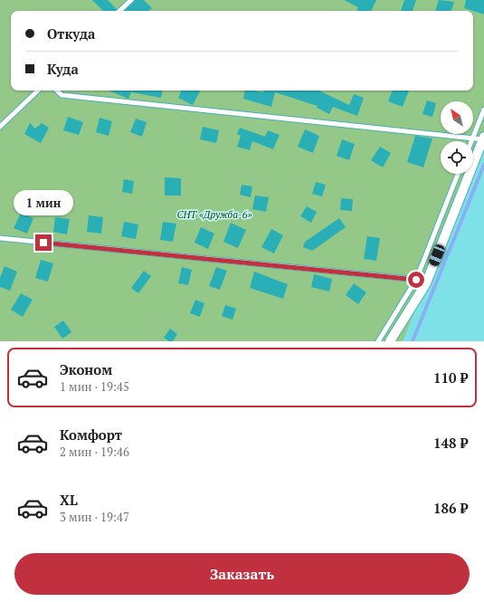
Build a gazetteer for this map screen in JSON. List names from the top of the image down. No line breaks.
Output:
{"parks":["СНТ «Дружба-6»"],"north":"top left","page":{"banner":["Откуда","Куда"],"bubble":"1 мин","list":[{"name":"Эконом","note":"1 мин · 19:45","value":"110 ₽"},{"name":"Комфорт","note":"2 мин · 19:46","value":"148 ₽"},{"name":"XL","note":"3 мин · 19:47","value":"186 ₽"}],"buttons":"Заказать"}}
